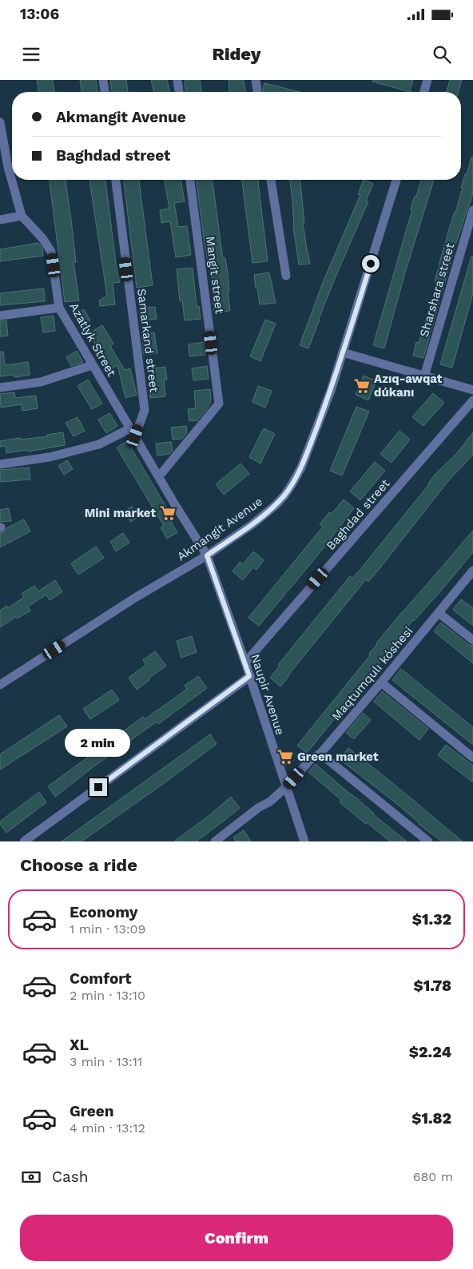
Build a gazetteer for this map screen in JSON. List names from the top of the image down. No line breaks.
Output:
{"streets":{"street":["Mangit street","Sharshara street","Azatlyk Street","Samarkand street","Baghdad street","Akmangit Avenue","Maqtumqulı kóshesi","Naupir Avenue"]},"crossings":[["Mangit street","Azatlyk Street"],["Azatlyk Street","Samarkand street"],["Azatlyk Street","Akmangit Avenue"],["Azatlyk Street","Naupir Avenue"],["Baghdad street","Naupir Avenue"],["Akmangit Avenue","Naupir Avenue"],["Maqtumqulı kóshesi","Naupir Avenue"]],"places":{"supermarket":["Azıq-awqat dúkanı","Mini market","Green market"]},"page":{"status":"13:06","header":"Ridey","banner":["Akmangit Avenue","Baghdad street"],"bubble":"2 min","heading":"Choose a ride","list":[{"name":"Economy","note":"1 min · 13:09","value":"$1.32"},{"name":"Comfort","note":"2 min · 13:10","value":"$1.78"},{"name":"XL","note":"3 min · 13:11","value":"$2.24"},{"name":"Green","note":"4 min · 13:12","value":"$1.82"}],"pay":["Cash","680 m"],"buttons":"Confirm"}}
